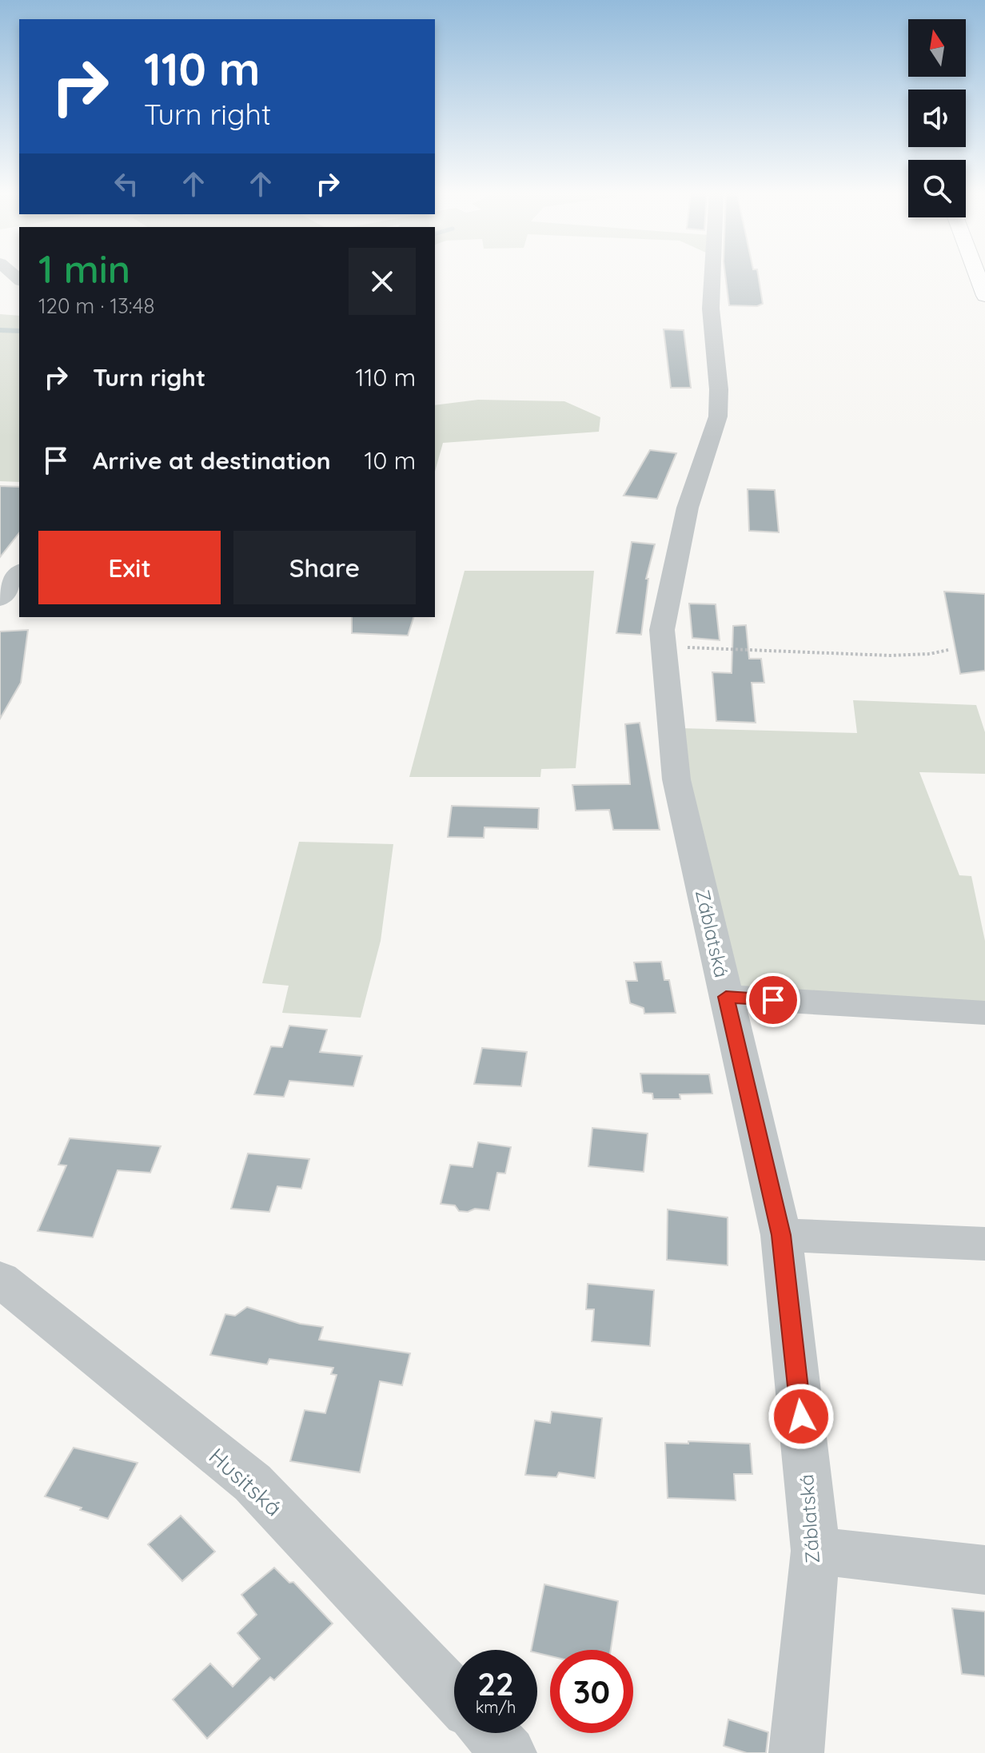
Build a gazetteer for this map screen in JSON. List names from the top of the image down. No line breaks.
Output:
{"streets":{"street":["Záblatská","Husitská"]},"north":"top","page":{"turn":["110 m","Turn right"],"heading":["1 min","120 m · 13:48"],"list":[{"name":"Turn right","value":"110 m"},{"name":"Arrive at destination","value":"10 m"}],"buttons":["Exit","Share"],"speed":"22 km/h","limit":"30"}}
